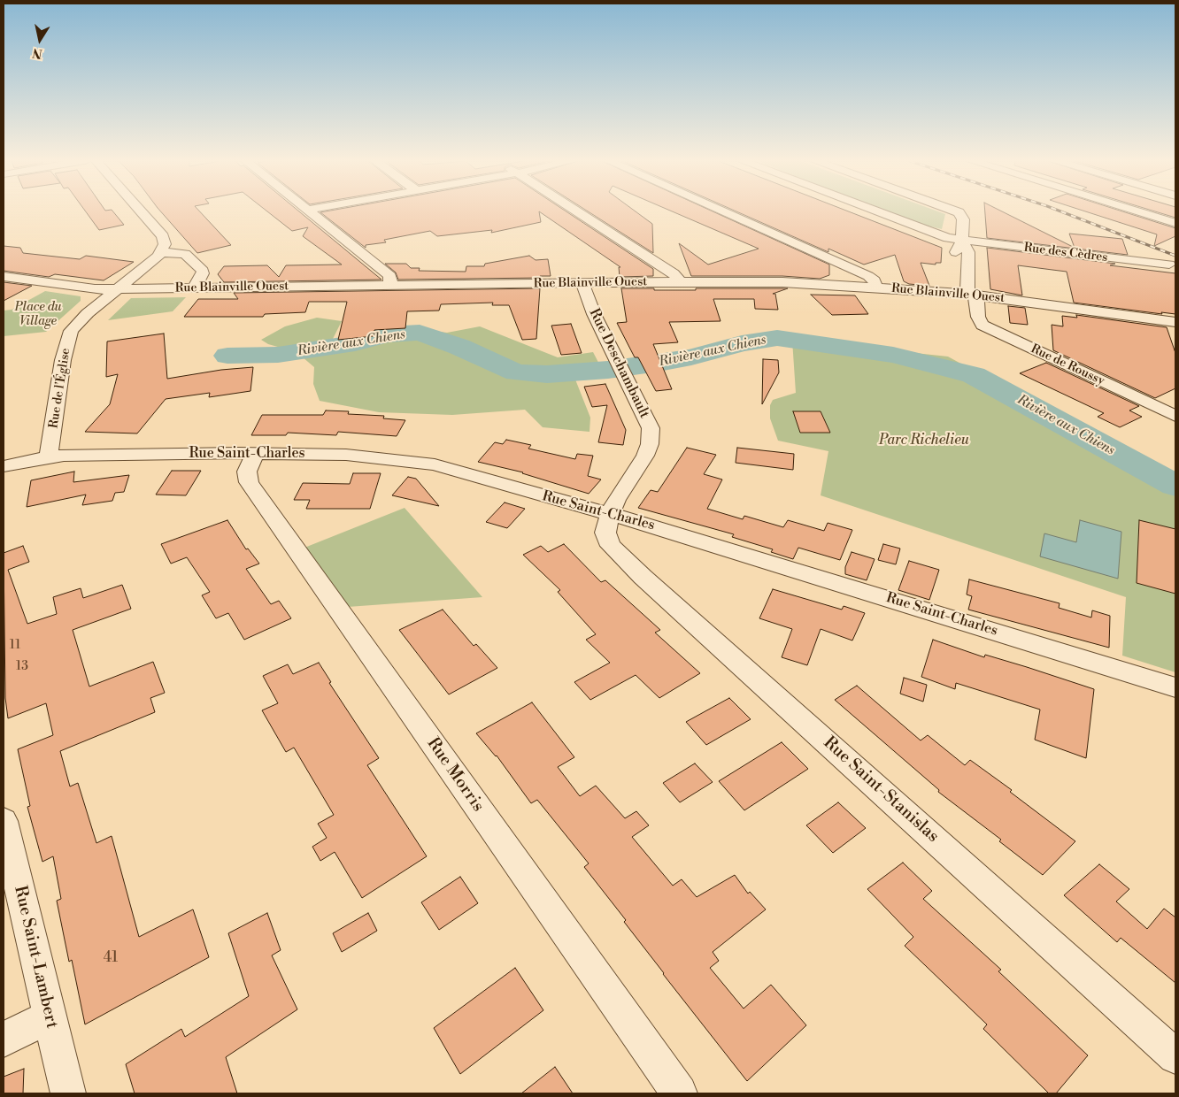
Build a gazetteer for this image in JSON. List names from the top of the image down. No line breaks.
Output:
{"streets":{"street":["Rue des Cèdres","Rue Blainville Ouest","Rue Deschambault","Rue de Roussy","Rue de l'Église","Rue Saint-Charles","Rue Morris","Rue Saint-Stanislas","Rue Saint-Lambert"]},"crossings":[["Rue des Cèdres","Rue de Roussy"],["Rue Blainville Ouest","Rue Deschambault"],["Rue Blainville Ouest","Rue de Roussy"],["Rue Blainville Ouest","Rue de l'Église"],["Rue Deschambault","Rue Saint-Charles"],["Rue Deschambault","Rue Saint-Stanislas"],["Rue de l'Église","Rue Saint-Charles"],["Rue Saint-Charles","Rue Morris"],["Rue Saint-Charles","Rue Saint-Stanislas"]],"water":["Rivière aux Chiens"],"parks":["Place du Village","Parc Richelieu"],"house_numbers":["11","13","41"],"north":"bottom"}
